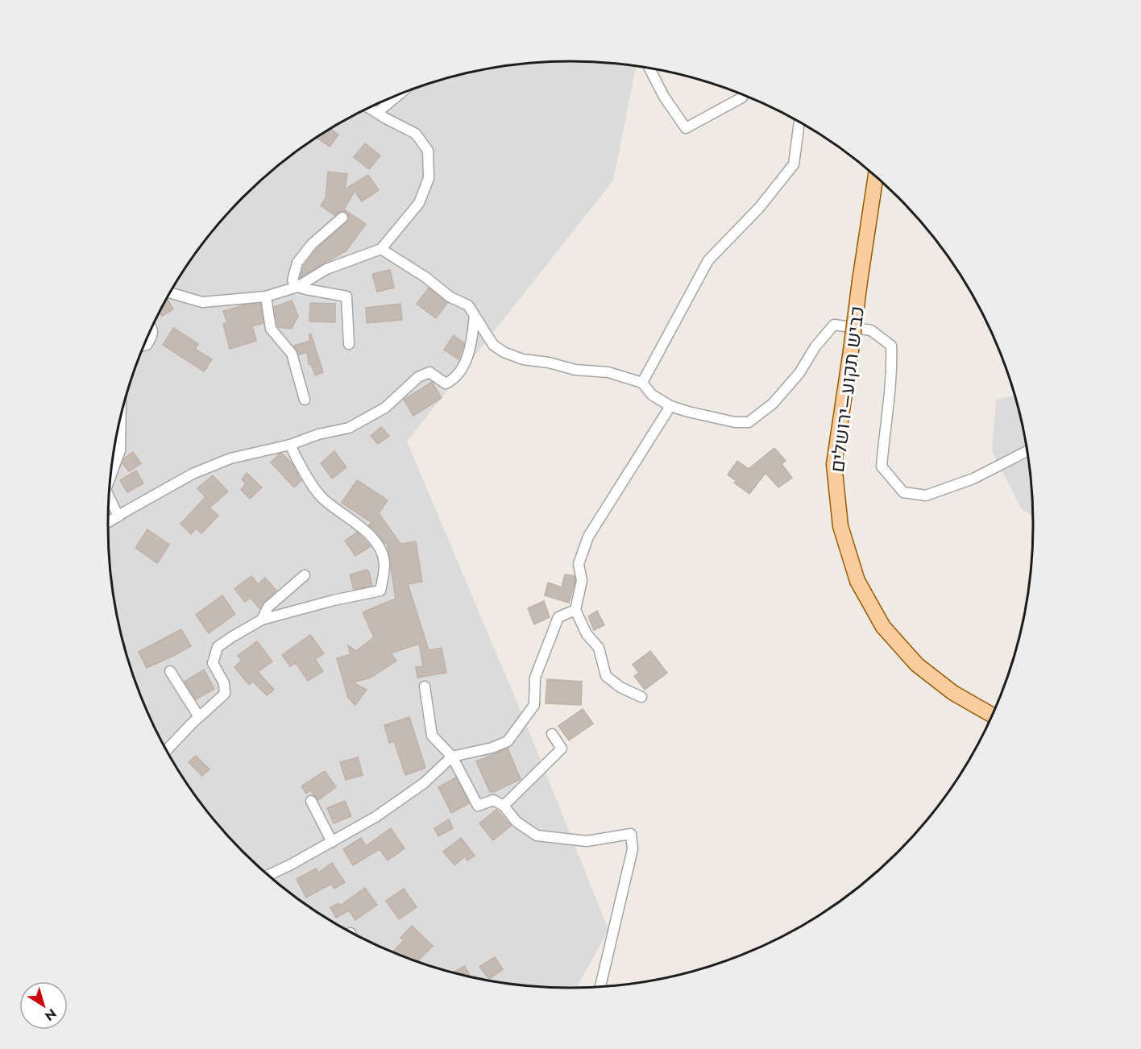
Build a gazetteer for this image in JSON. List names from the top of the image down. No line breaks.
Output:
{"streets":{"main road":["כביש תקוע–ירושלים"]},"north":"bottom right"}
